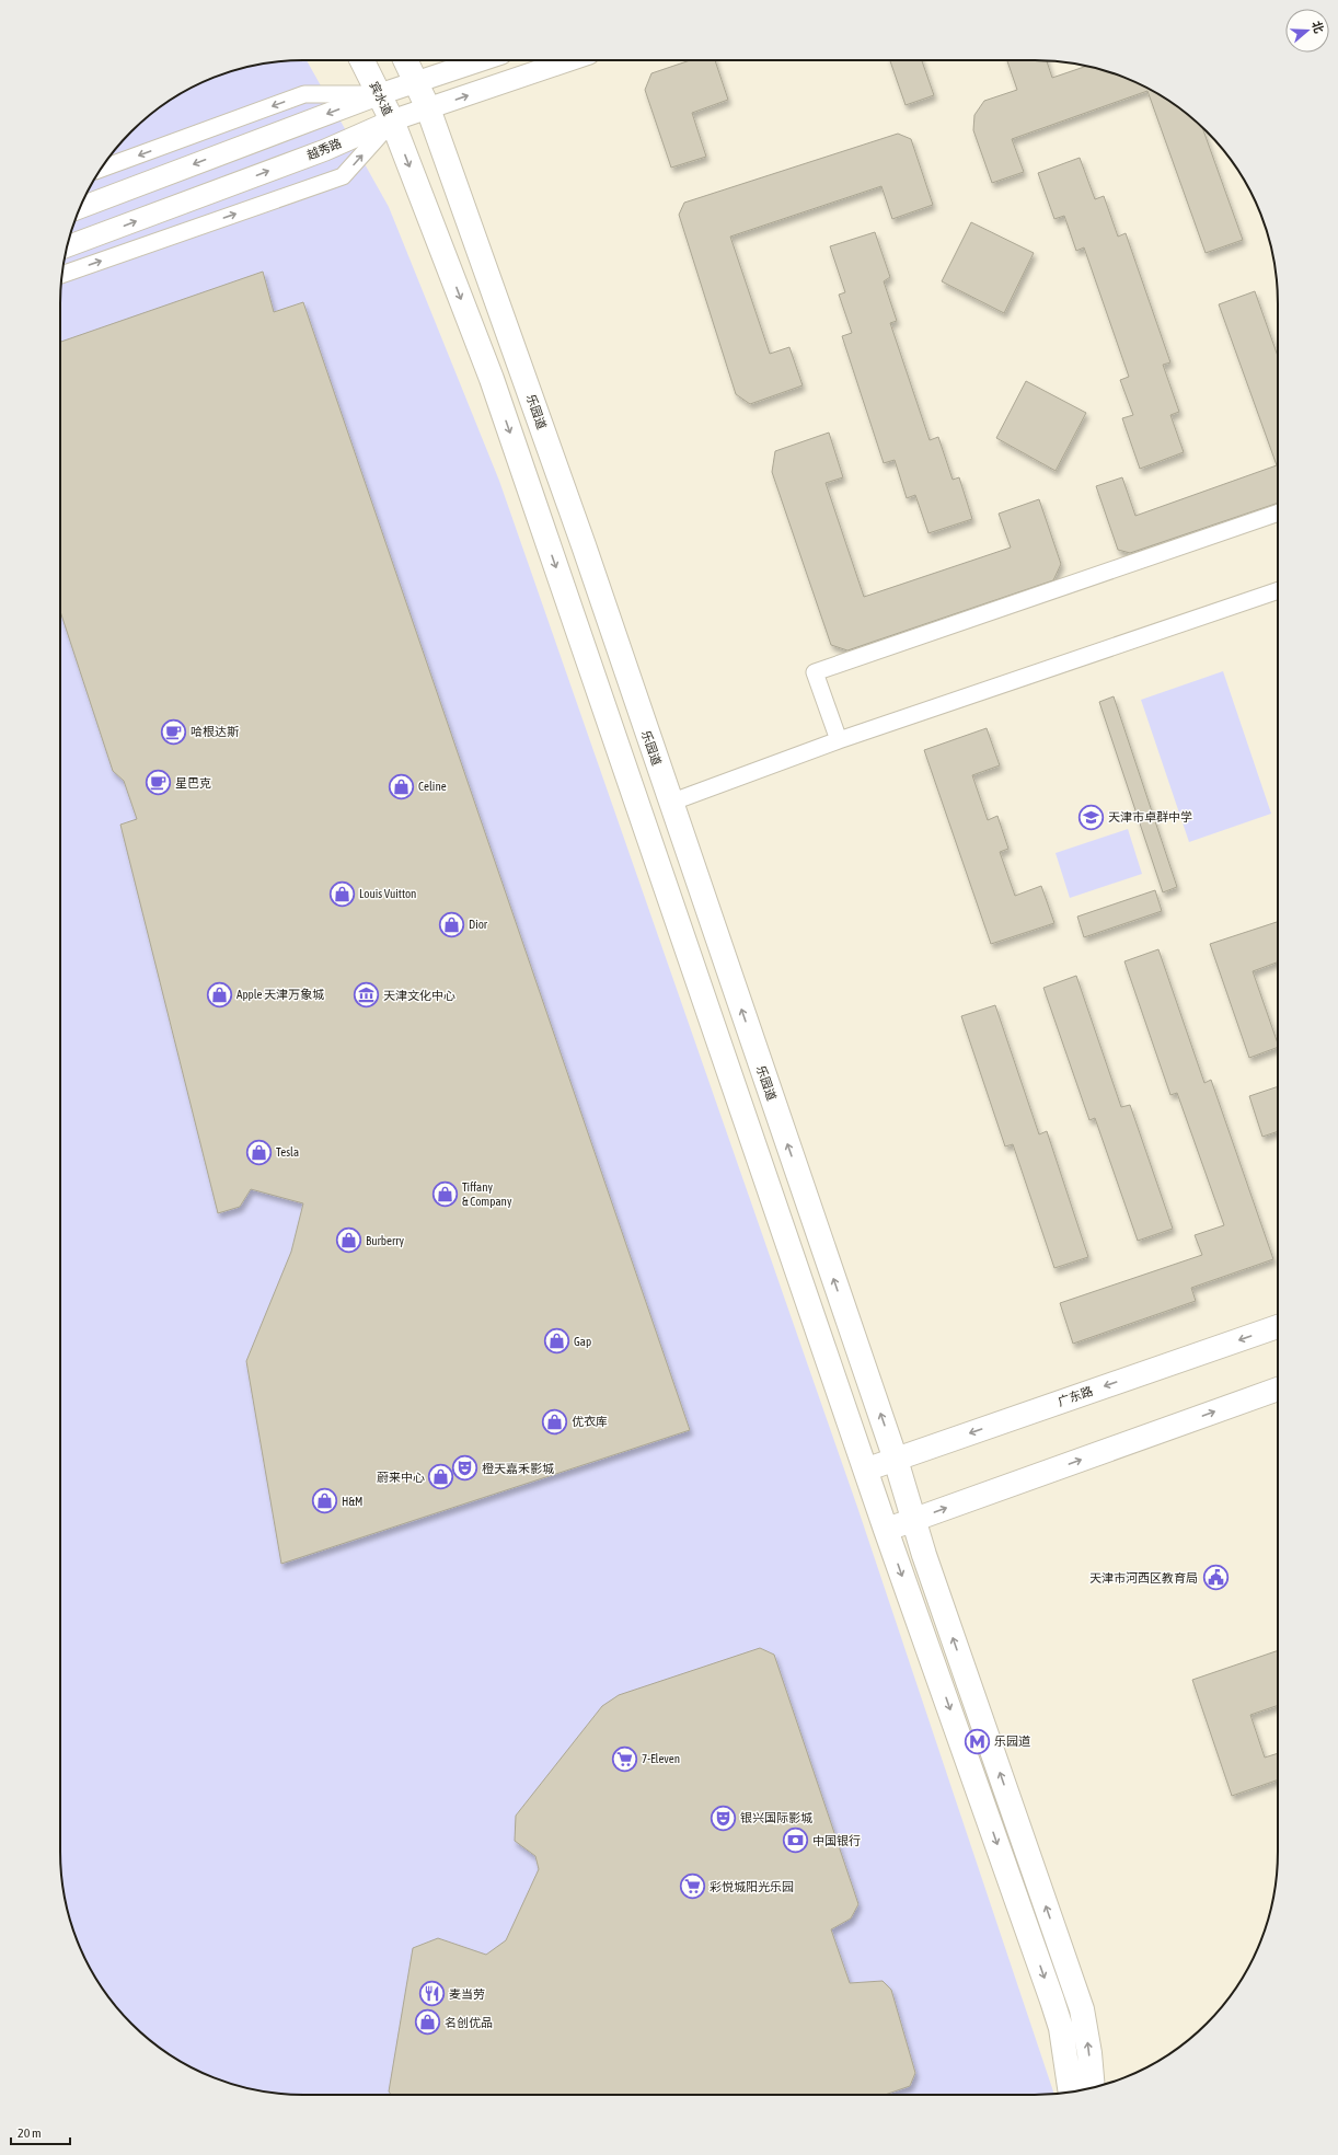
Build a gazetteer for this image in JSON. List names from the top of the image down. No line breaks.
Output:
{"streets":{"main road":["宾水道","乐园道","广东路"],"street":["越秀路"]},"crossings":[["宾水道","越秀路"],["越秀路","乐园道"],["乐园道","广东路"]],"places":{"cafe":["哈根达斯","星巴克"],"shop":["Celine","Louis Vuitton","Dior","Apple 天津万象城","Tesla","Tiffany & Company","Burberry","Gap","优衣库","蔚来中心","H&M","名创优品"],"school or university":["天津市卓群中学"],"museum":["天津文化中心"],"theatre":["橙天嘉禾影城","银兴国际影城"],"public building":["天津市河西区教育局"],"metro station":["乐园道"],"supermarket":["7-Eleven","彩悦城阳光乐园"],"bank":["中国银行"],"restaurant":["麦当劳"]},"scale_bar":"20 m","north":"right"}
